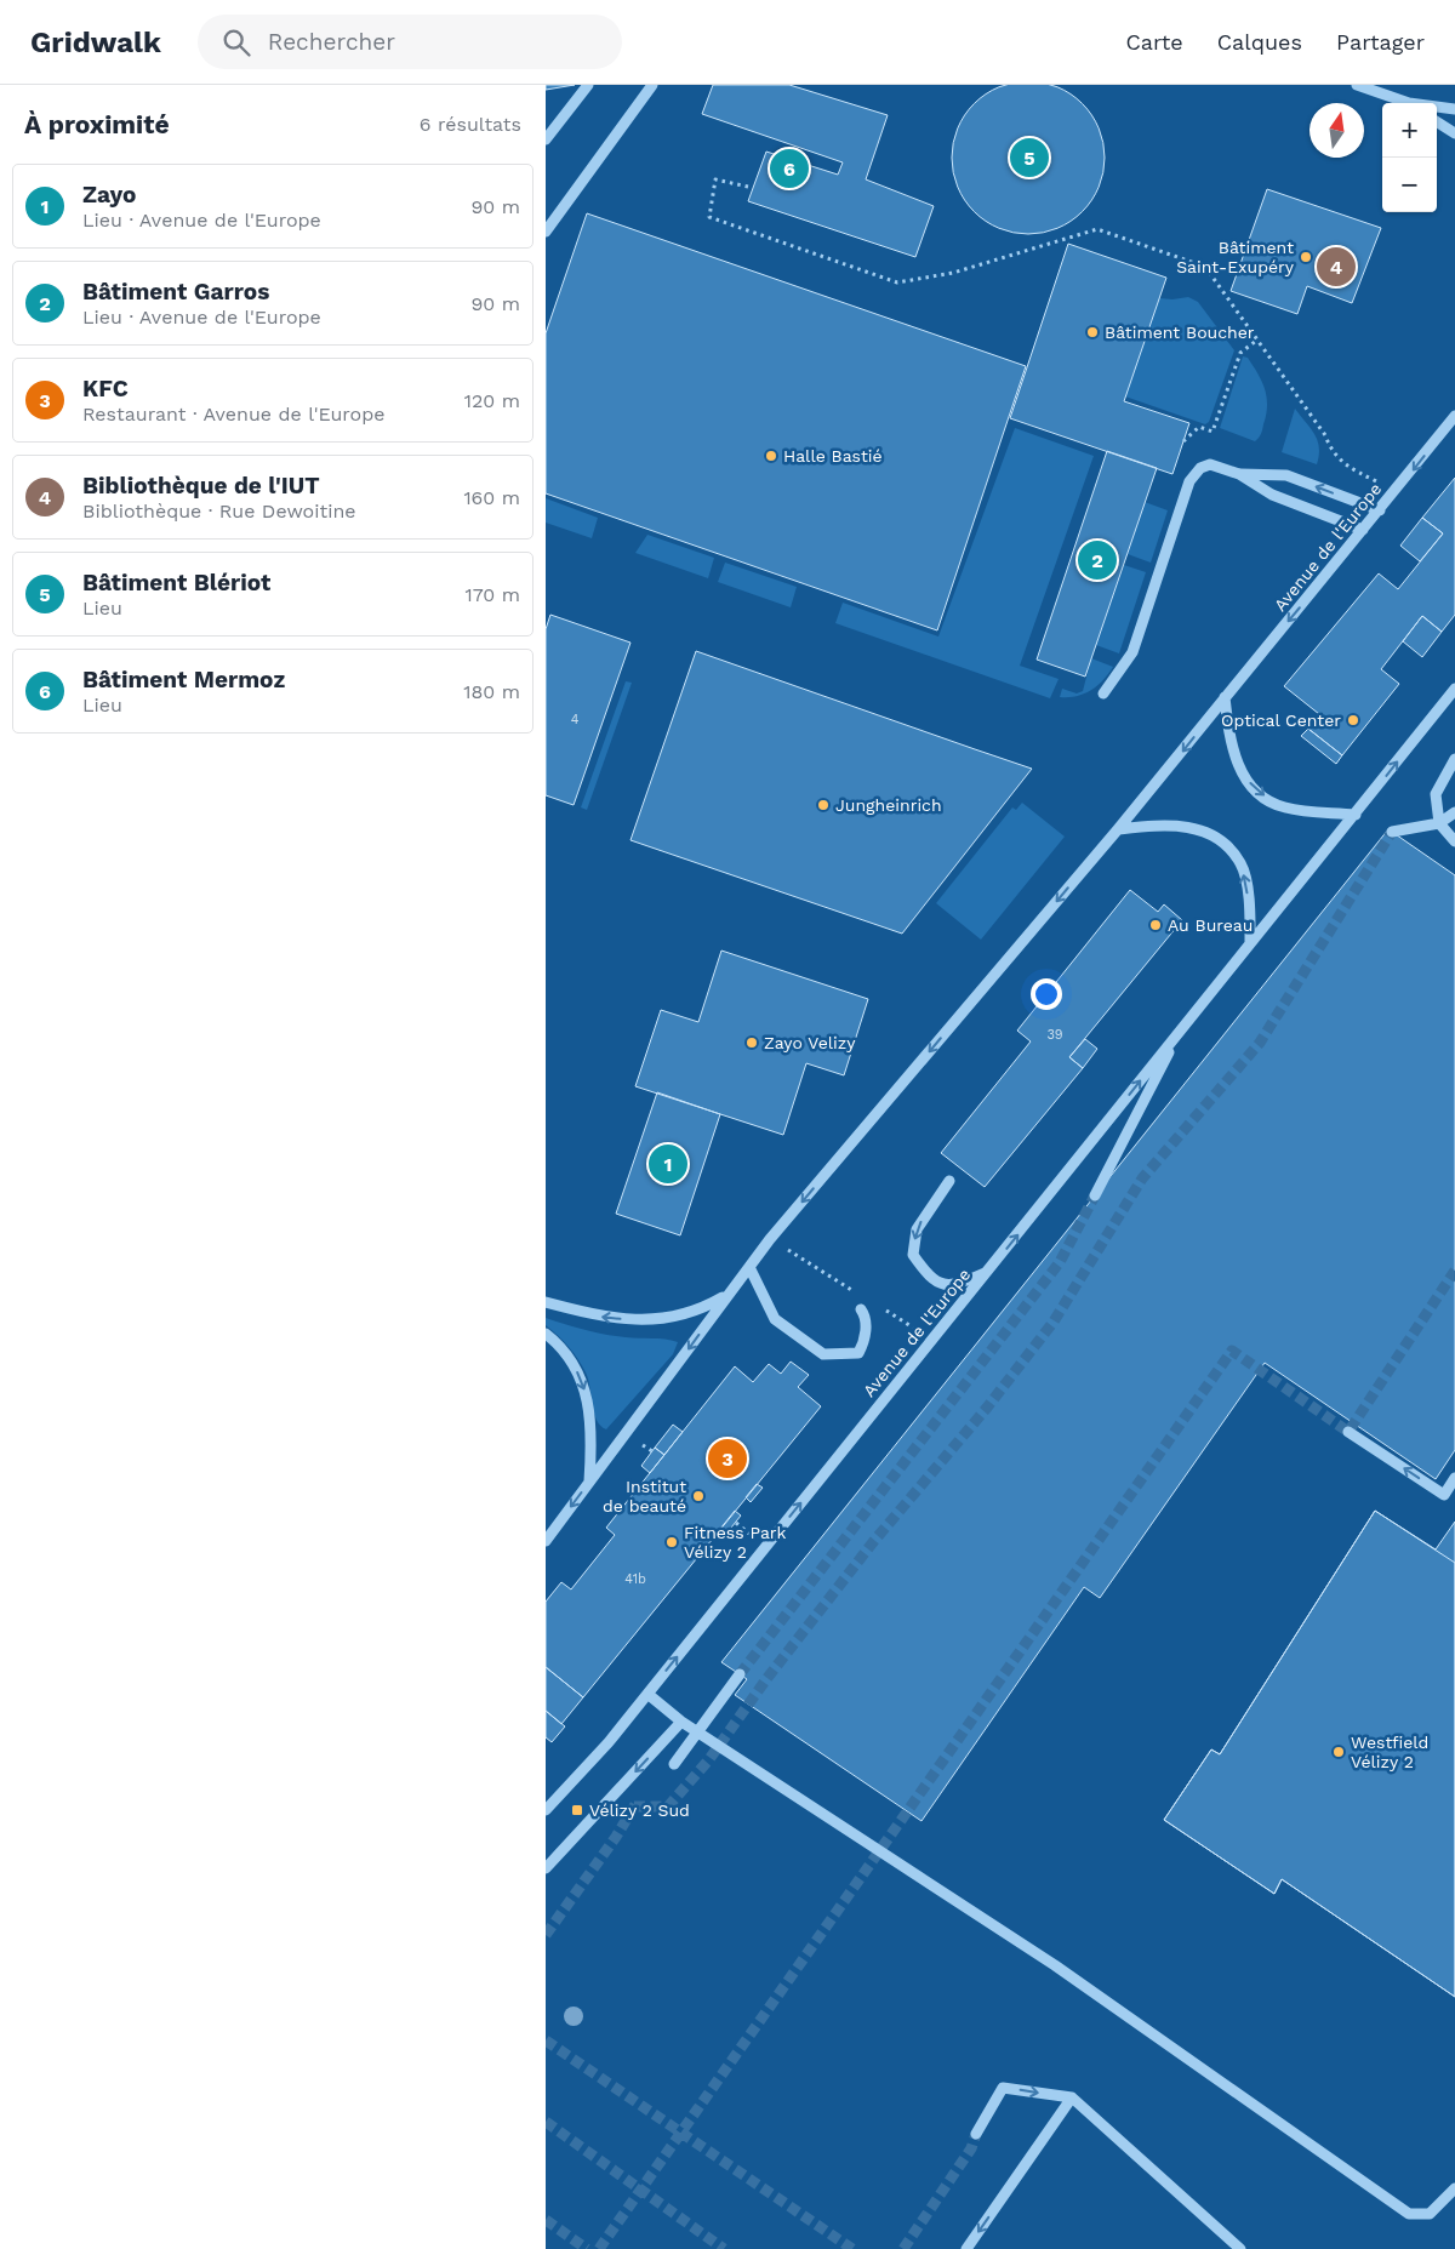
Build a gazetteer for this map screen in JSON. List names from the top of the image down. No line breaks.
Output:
{"streets":{"street":["Avenue de l'Europe"]},"places":{"other":["Bâtiment Saint-Exupéry","Bâtiment Boucher","Halle Bastié","Optical Center","Jungheinrich","Au Bureau","Zayo Velizy","Institut de beauté","Fitness Park Vélizy 2","Westfield Vélizy 2"],"transit":["Vélizy 2 Sud"]},"house_numbers":["4","39","41b"],"north":"top","page":{"header":"Gridwalk","search":"Rechercher","nav":["Carte","Calques","Partager"],"heading":["À proximité","6 résultats"],"map_buttons":["+","−"],"pins":["5","6","4","2","1","3"],"list":[{"mark":"1","name":"Zayo","note":"Lieu · Avenue de l'Europe","value":"90 m"},{"mark":"2","name":"Bâtiment Garros","note":"Lieu · Avenue de l'Europe","value":"90 m"},{"mark":"3","name":"KFC","note":"Restaurant · Avenue de l'Europe","value":"120 m"},{"mark":"4","name":"Bibliothèque de l'IUT","note":"Bibliothèque · Rue Dewoitine","value":"160 m"},{"mark":"5","name":"Bâtiment Blériot","note":"Lieu","value":"170 m"},{"mark":"6","name":"Bâtiment Mermoz","note":"Lieu","value":"180 m"}]}}
